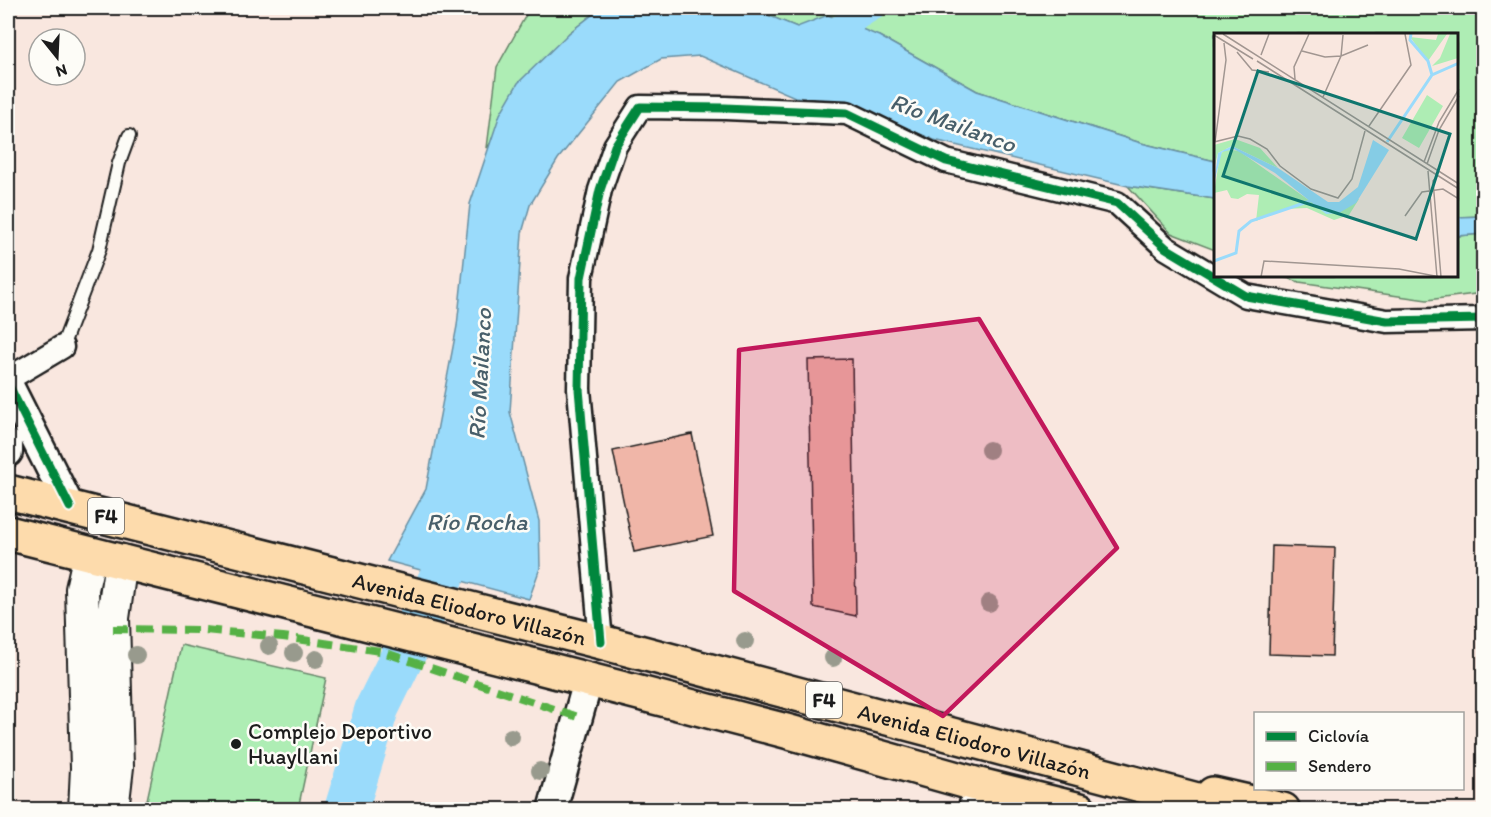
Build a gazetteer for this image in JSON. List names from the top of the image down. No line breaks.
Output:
{"streets":{"highway":["F4","Avenida Eliodoro Villazón"]},"water":["Río Mailanco","Río Rocha"],"places":["Complejo Deportivo Huayllani"],"legend":["Ciclovía","Sendero"],"north":"bottom"}
